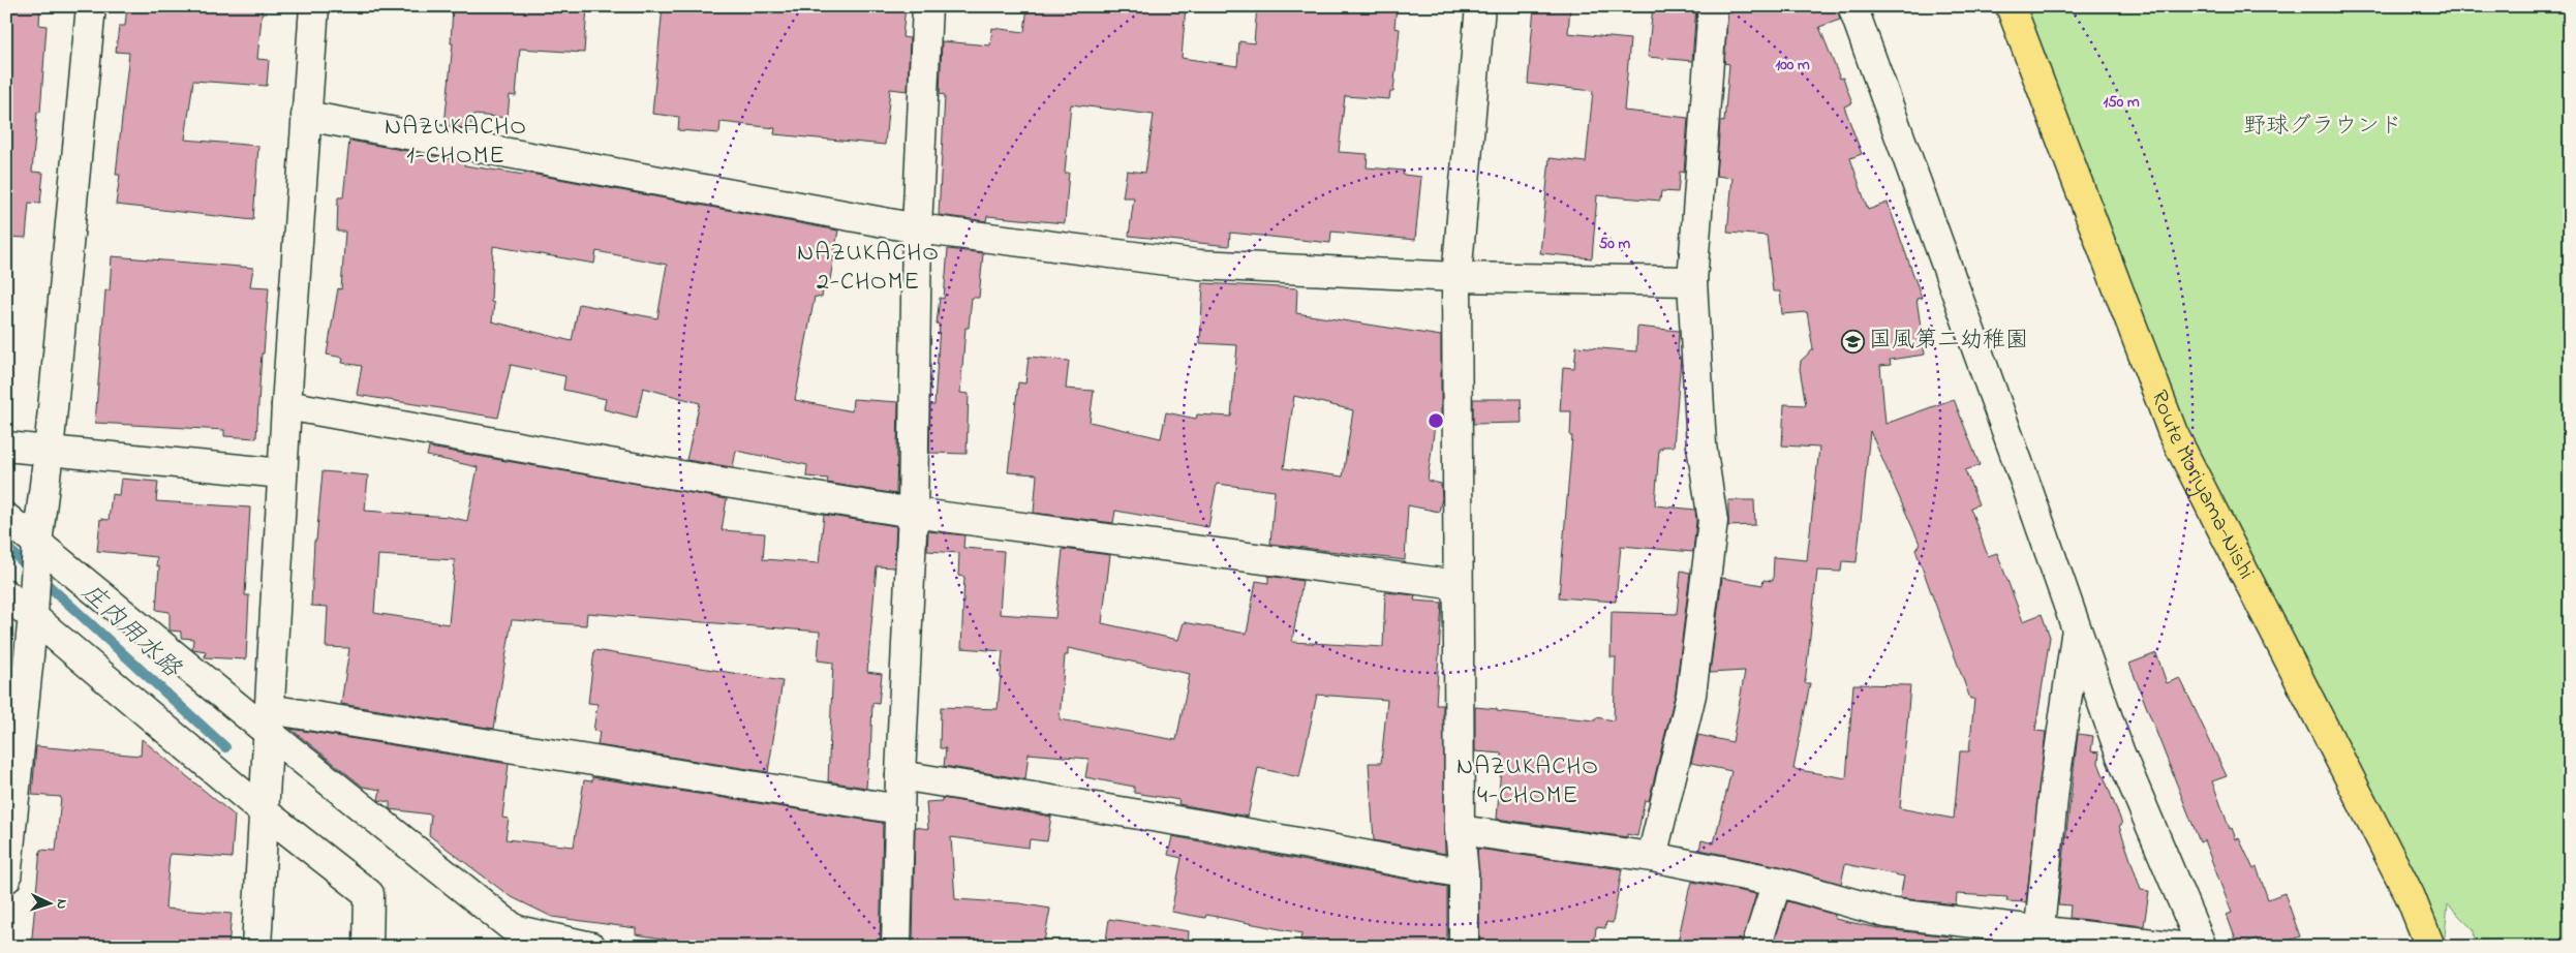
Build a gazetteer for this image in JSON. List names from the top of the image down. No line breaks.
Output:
{"streets":{"main road":["Route Moriyama-Nishi"]},"districts":["NAZUKACHO 1-CHOME","NAZUKACHO 2-CHOME","NAZUKACHO 4-CHOME"],"water":["庄内用水路"],"parks":["野球グラウンド"],"places":{"school or university":["国風第二幼稚園"]},"north":"right","rings":["100 m","150 m","50 m"]}
